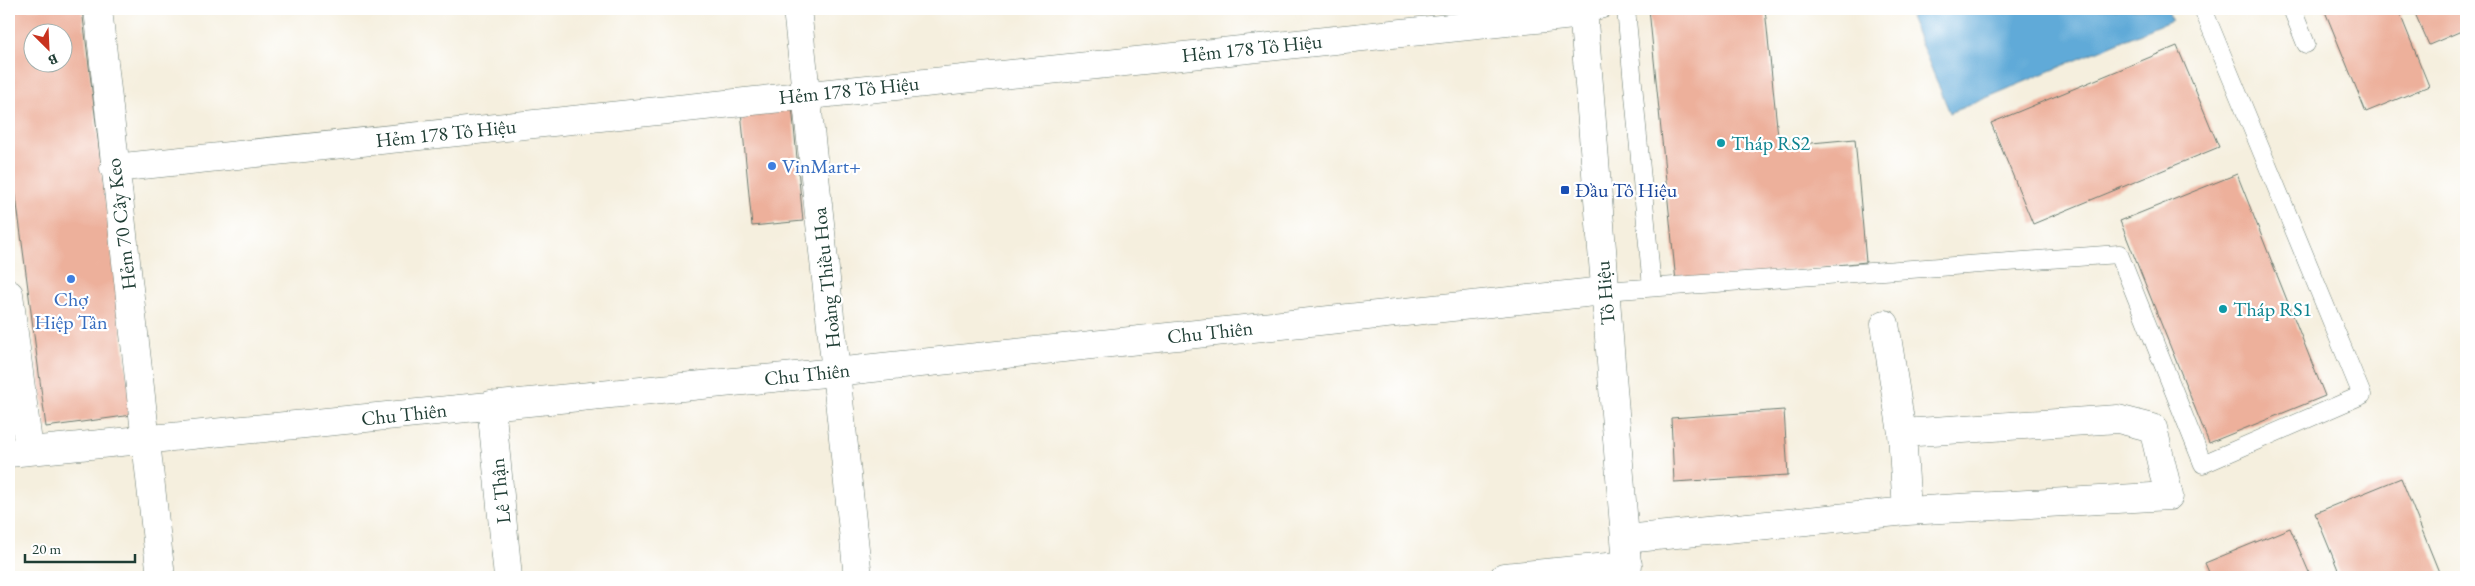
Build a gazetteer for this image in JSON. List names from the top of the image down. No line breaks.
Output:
{"streets":{"street":["Hẻm 178 Tô Hiệu","Hẻm 70 Cây Keo","Hoàng Thiều Hoa","Tô Hiệu","Chu Thiên","Lê Thận"]},"crossings":[["Hẻm 178 Tô Hiệu","Hẻm 70 Cây Keo"],["Hẻm 178 Tô Hiệu","Hoàng Thiều Hoa"],["Hẻm 178 Tô Hiệu","Tô Hiệu"],["Hẻm 70 Cây Keo","Chu Thiên"],["Hoàng Thiều Hoa","Chu Thiên"],["Tô Hiệu","Chu Thiên"],["Chu Thiên","Lê Thận"]],"places":{"other":["Tháp RS2","VinMart+","Chợ Hiệp Tân","Tháp RS1"],"transit":["Đầu Tô Hiệu"]},"scale_bar":"20 m","north":"bottom right"}
